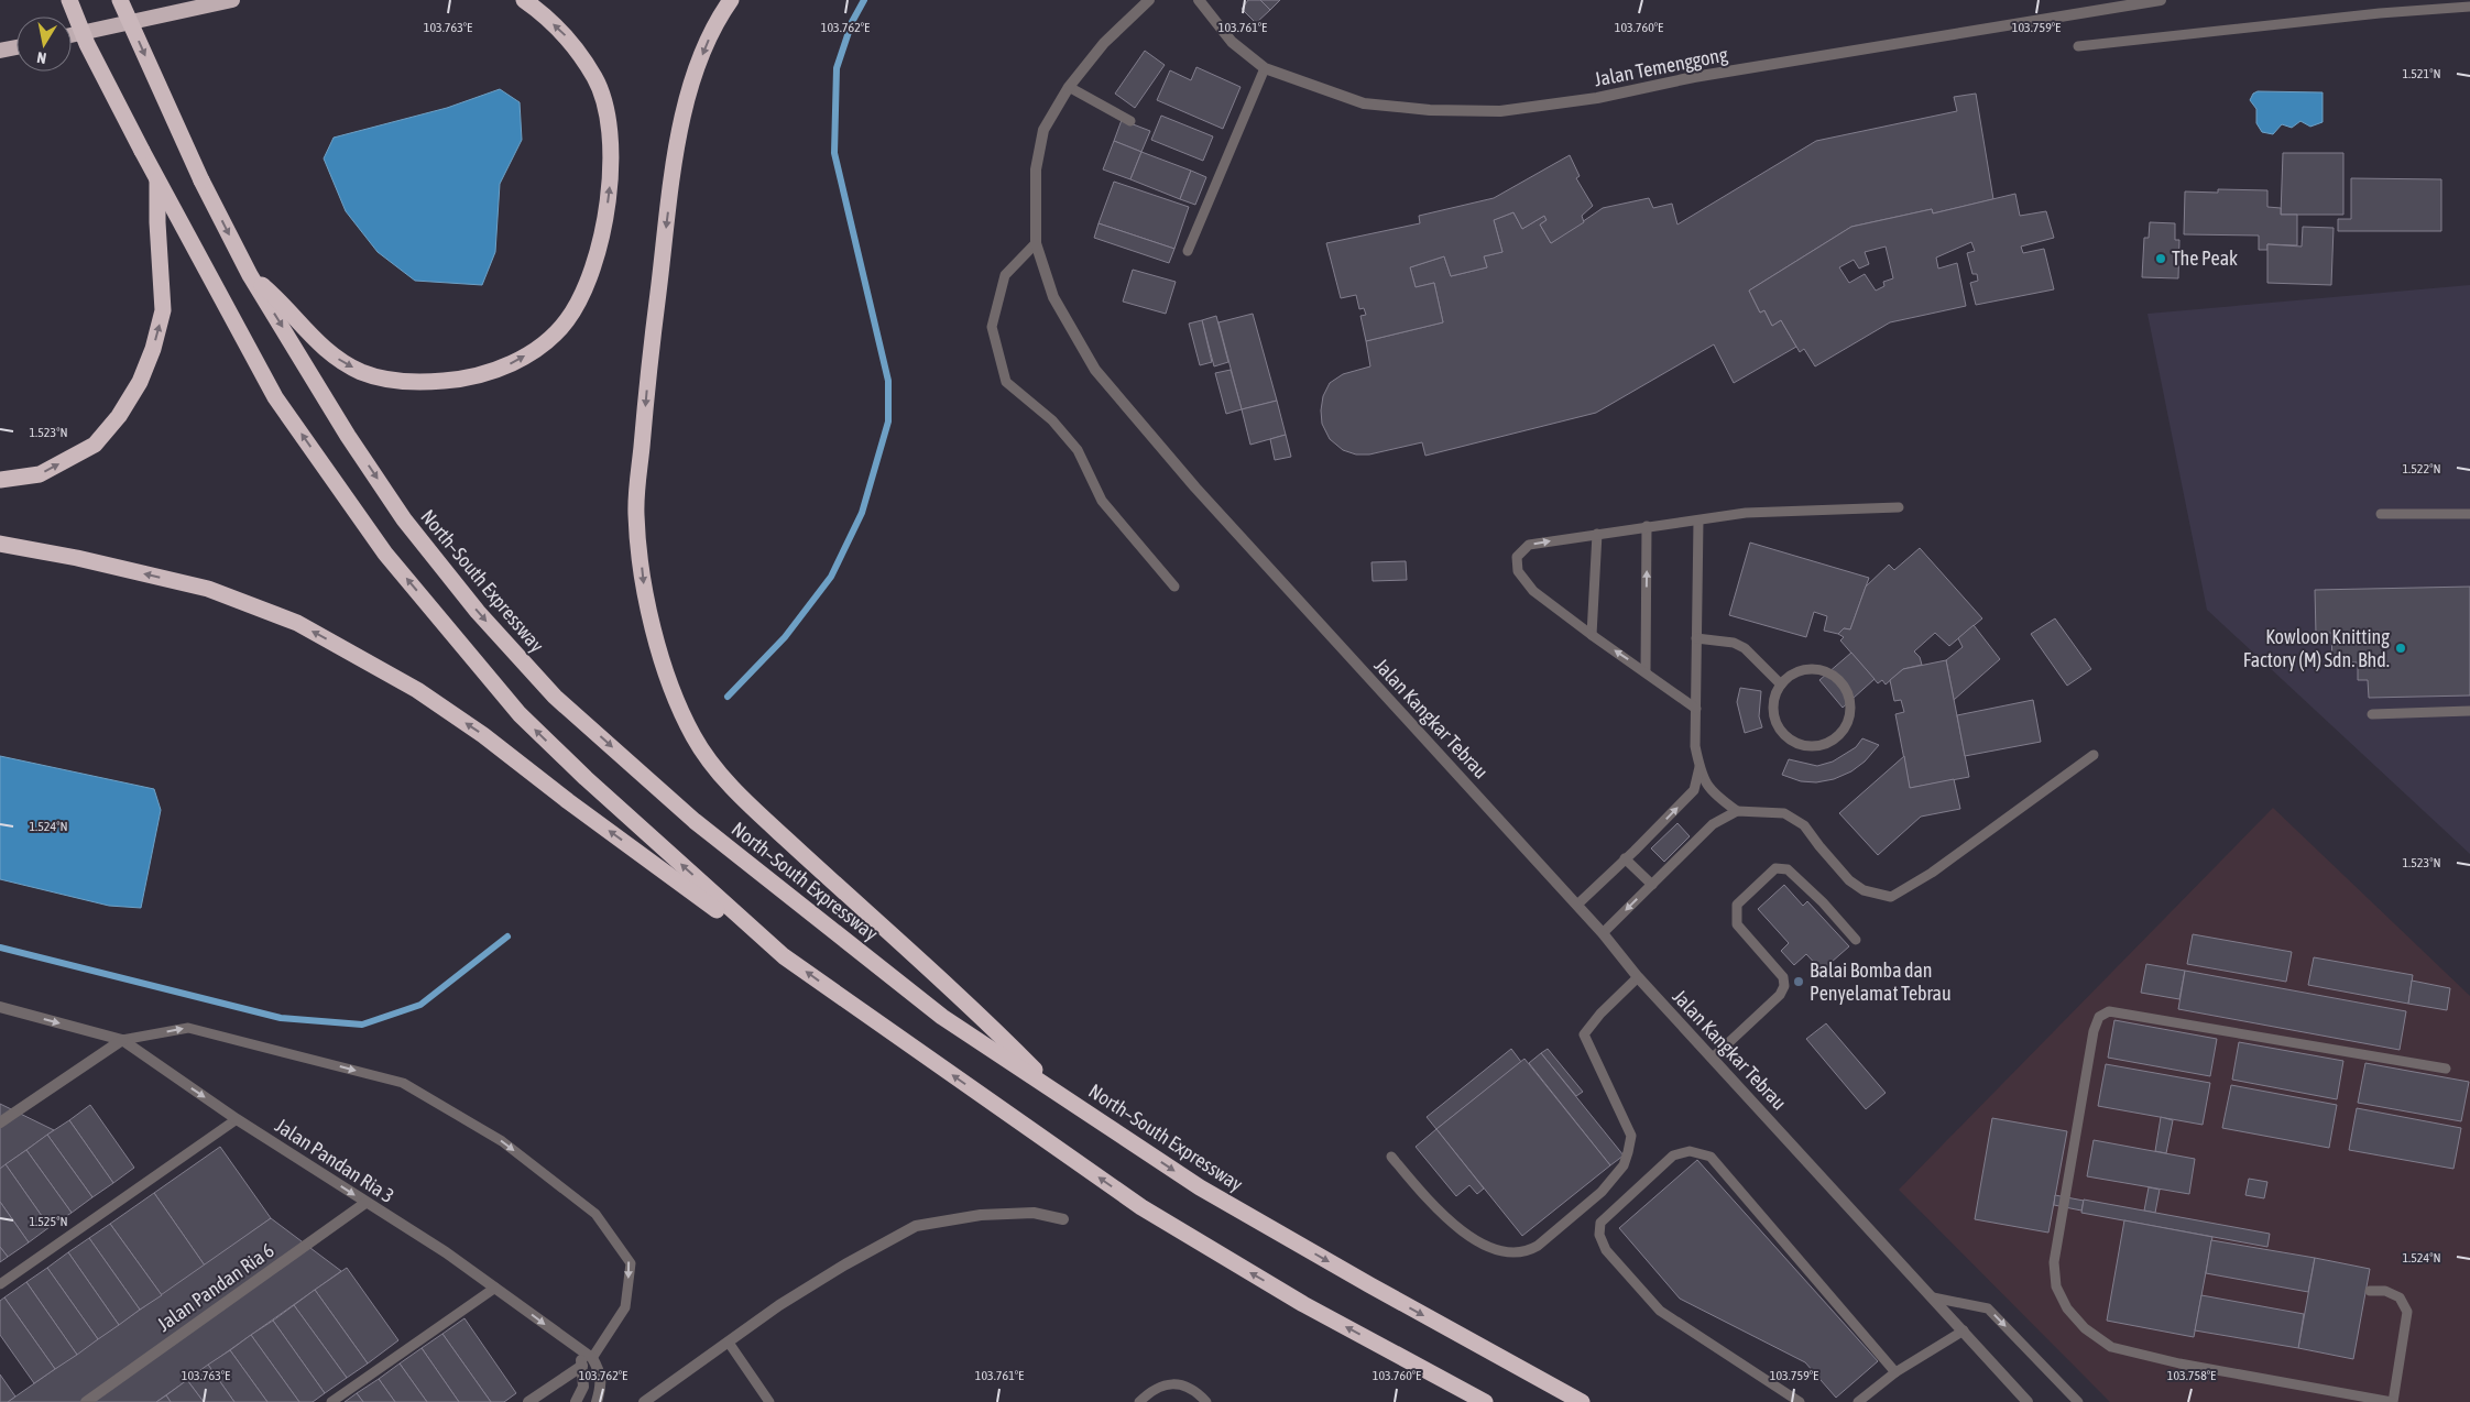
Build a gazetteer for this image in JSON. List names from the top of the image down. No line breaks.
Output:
{"streets":{"highway":["North–South Expressway"],"street":["Jalan Temenggong","Jalan Kangkar Tebrau","Jalan Pandan Ria 3","Jalan Pandan Ria 6"]},"crossings":[["Jalan Pandan Ria 3","Jalan Pandan Ria 6"]],"one_way":["Jalan Pandan Ria 3"],"places":["The Peak","Kowloon Knitting Factory (M) Sdn. Bhd.","Balai Bomba dan Penyelamat Tebrau"],"north":"bottom","coordinates":["103.763°E","103.762°E","103.761°E","103.760°E","103.759°E","1.521°N","1.523°N","1.522°N","1.524°N","1.525°N","103.758°E"]}
